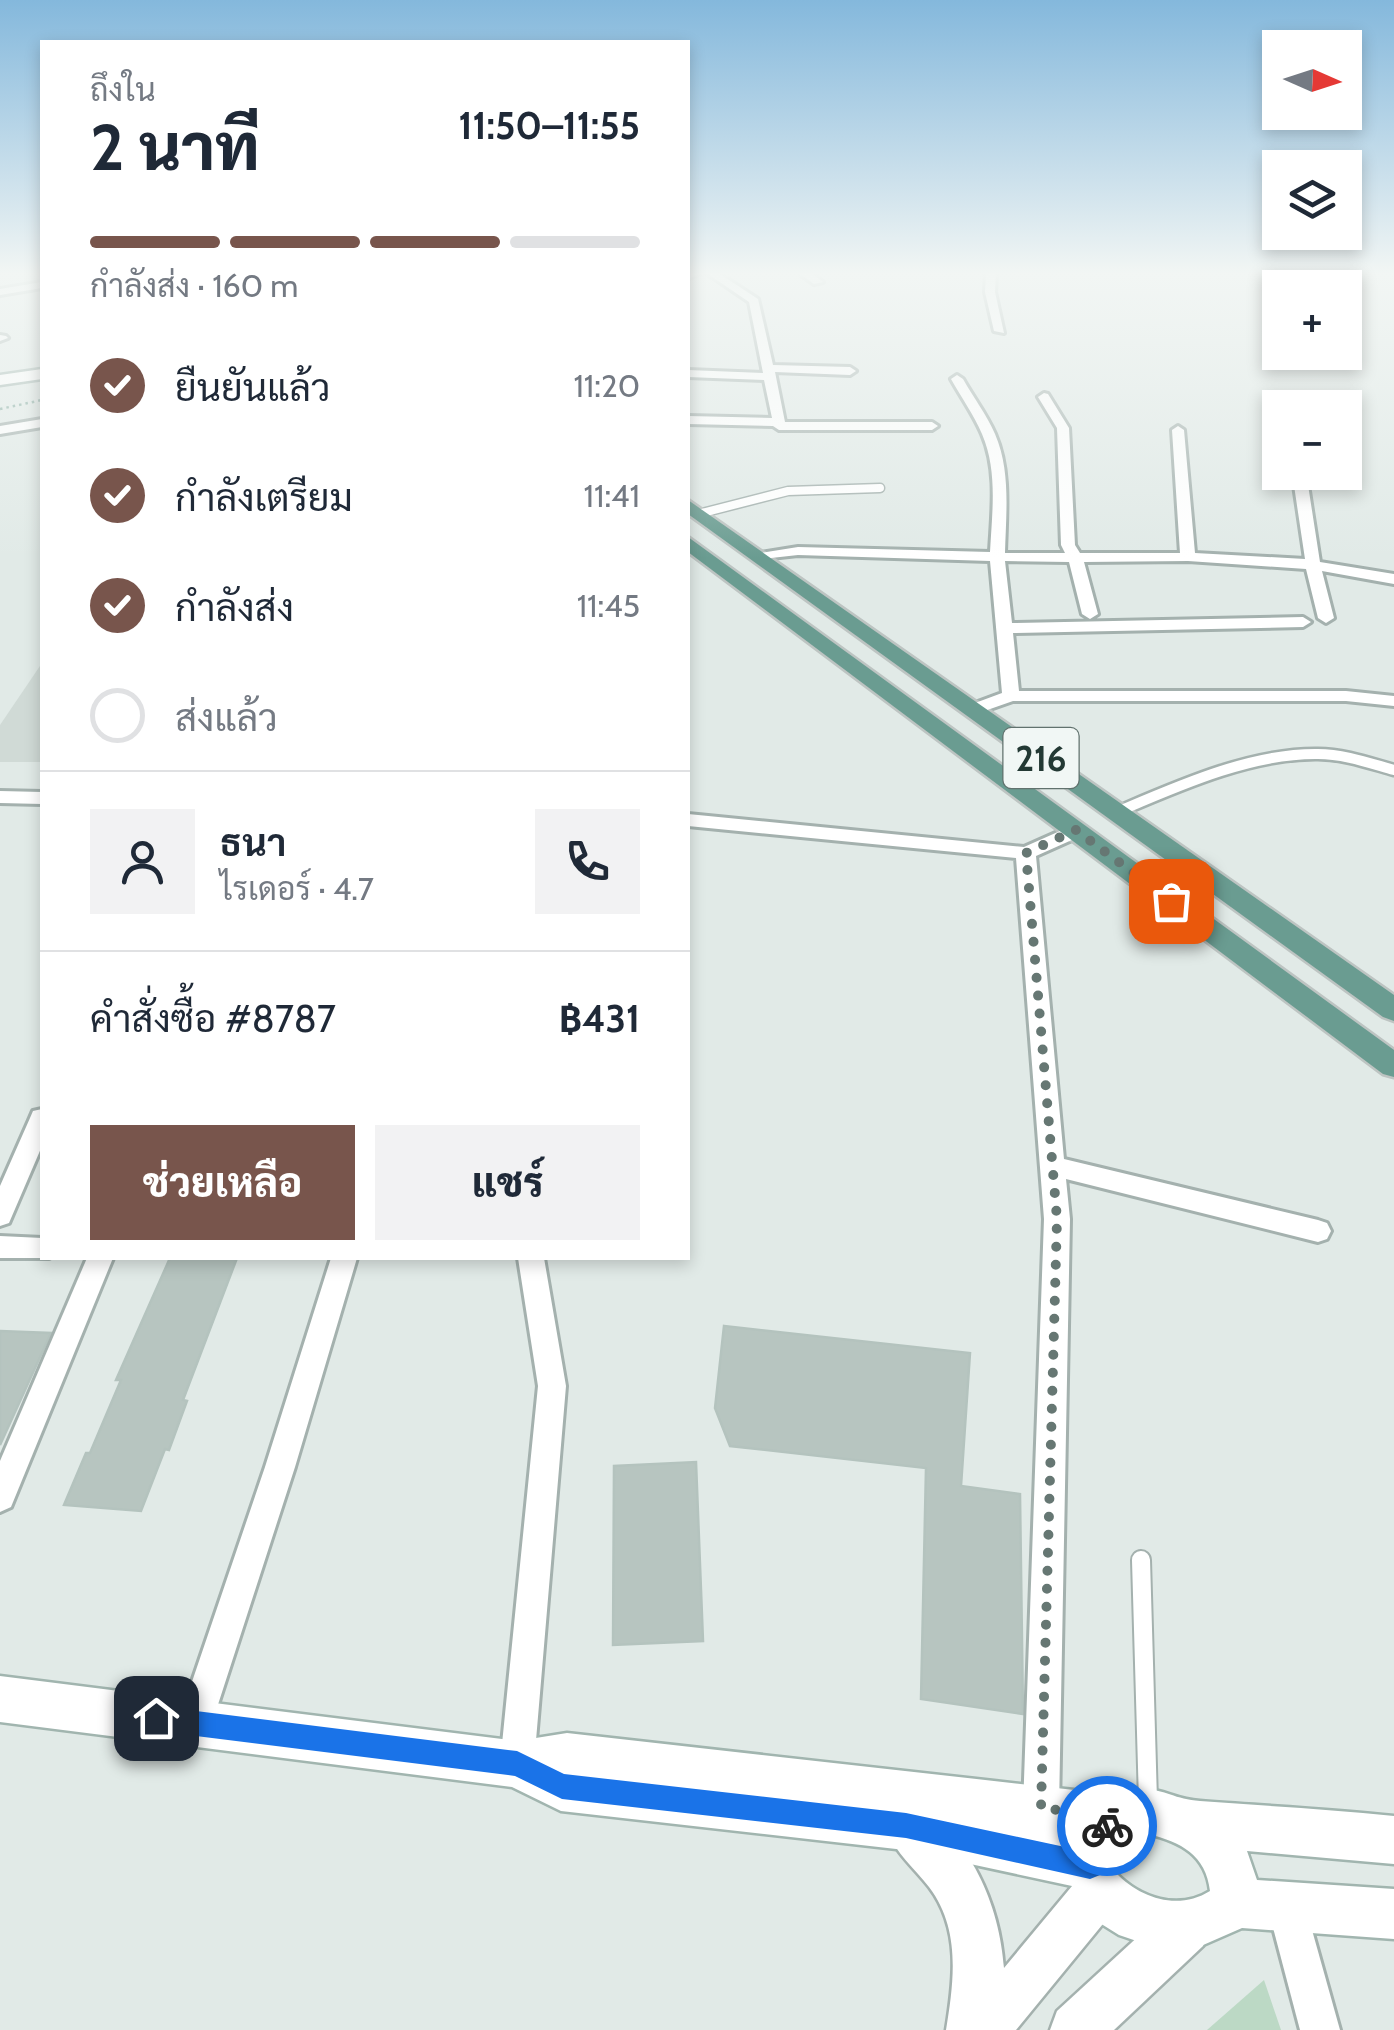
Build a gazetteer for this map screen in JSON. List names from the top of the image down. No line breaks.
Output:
{"streets":{"main road":["216"]},"north":"right","page":{"map_buttons":["+","−"],"heading":["2 นาที","ถึงใน","11:50–11:55"],"panel":["ธนา","ไรเดอร์ · 4.7","คำสั่งซื้อ #8787","฿431"],"bar":"กำลังส่ง · 160 m","list":[["ยืนยันแล้ว","11:20"],["กำลังเตรียม","11:41"],["กำลังส่ง","11:45"],"ส่งแล้ว"],"buttons":["ช่วยเหลือ","แชร์"]}}
